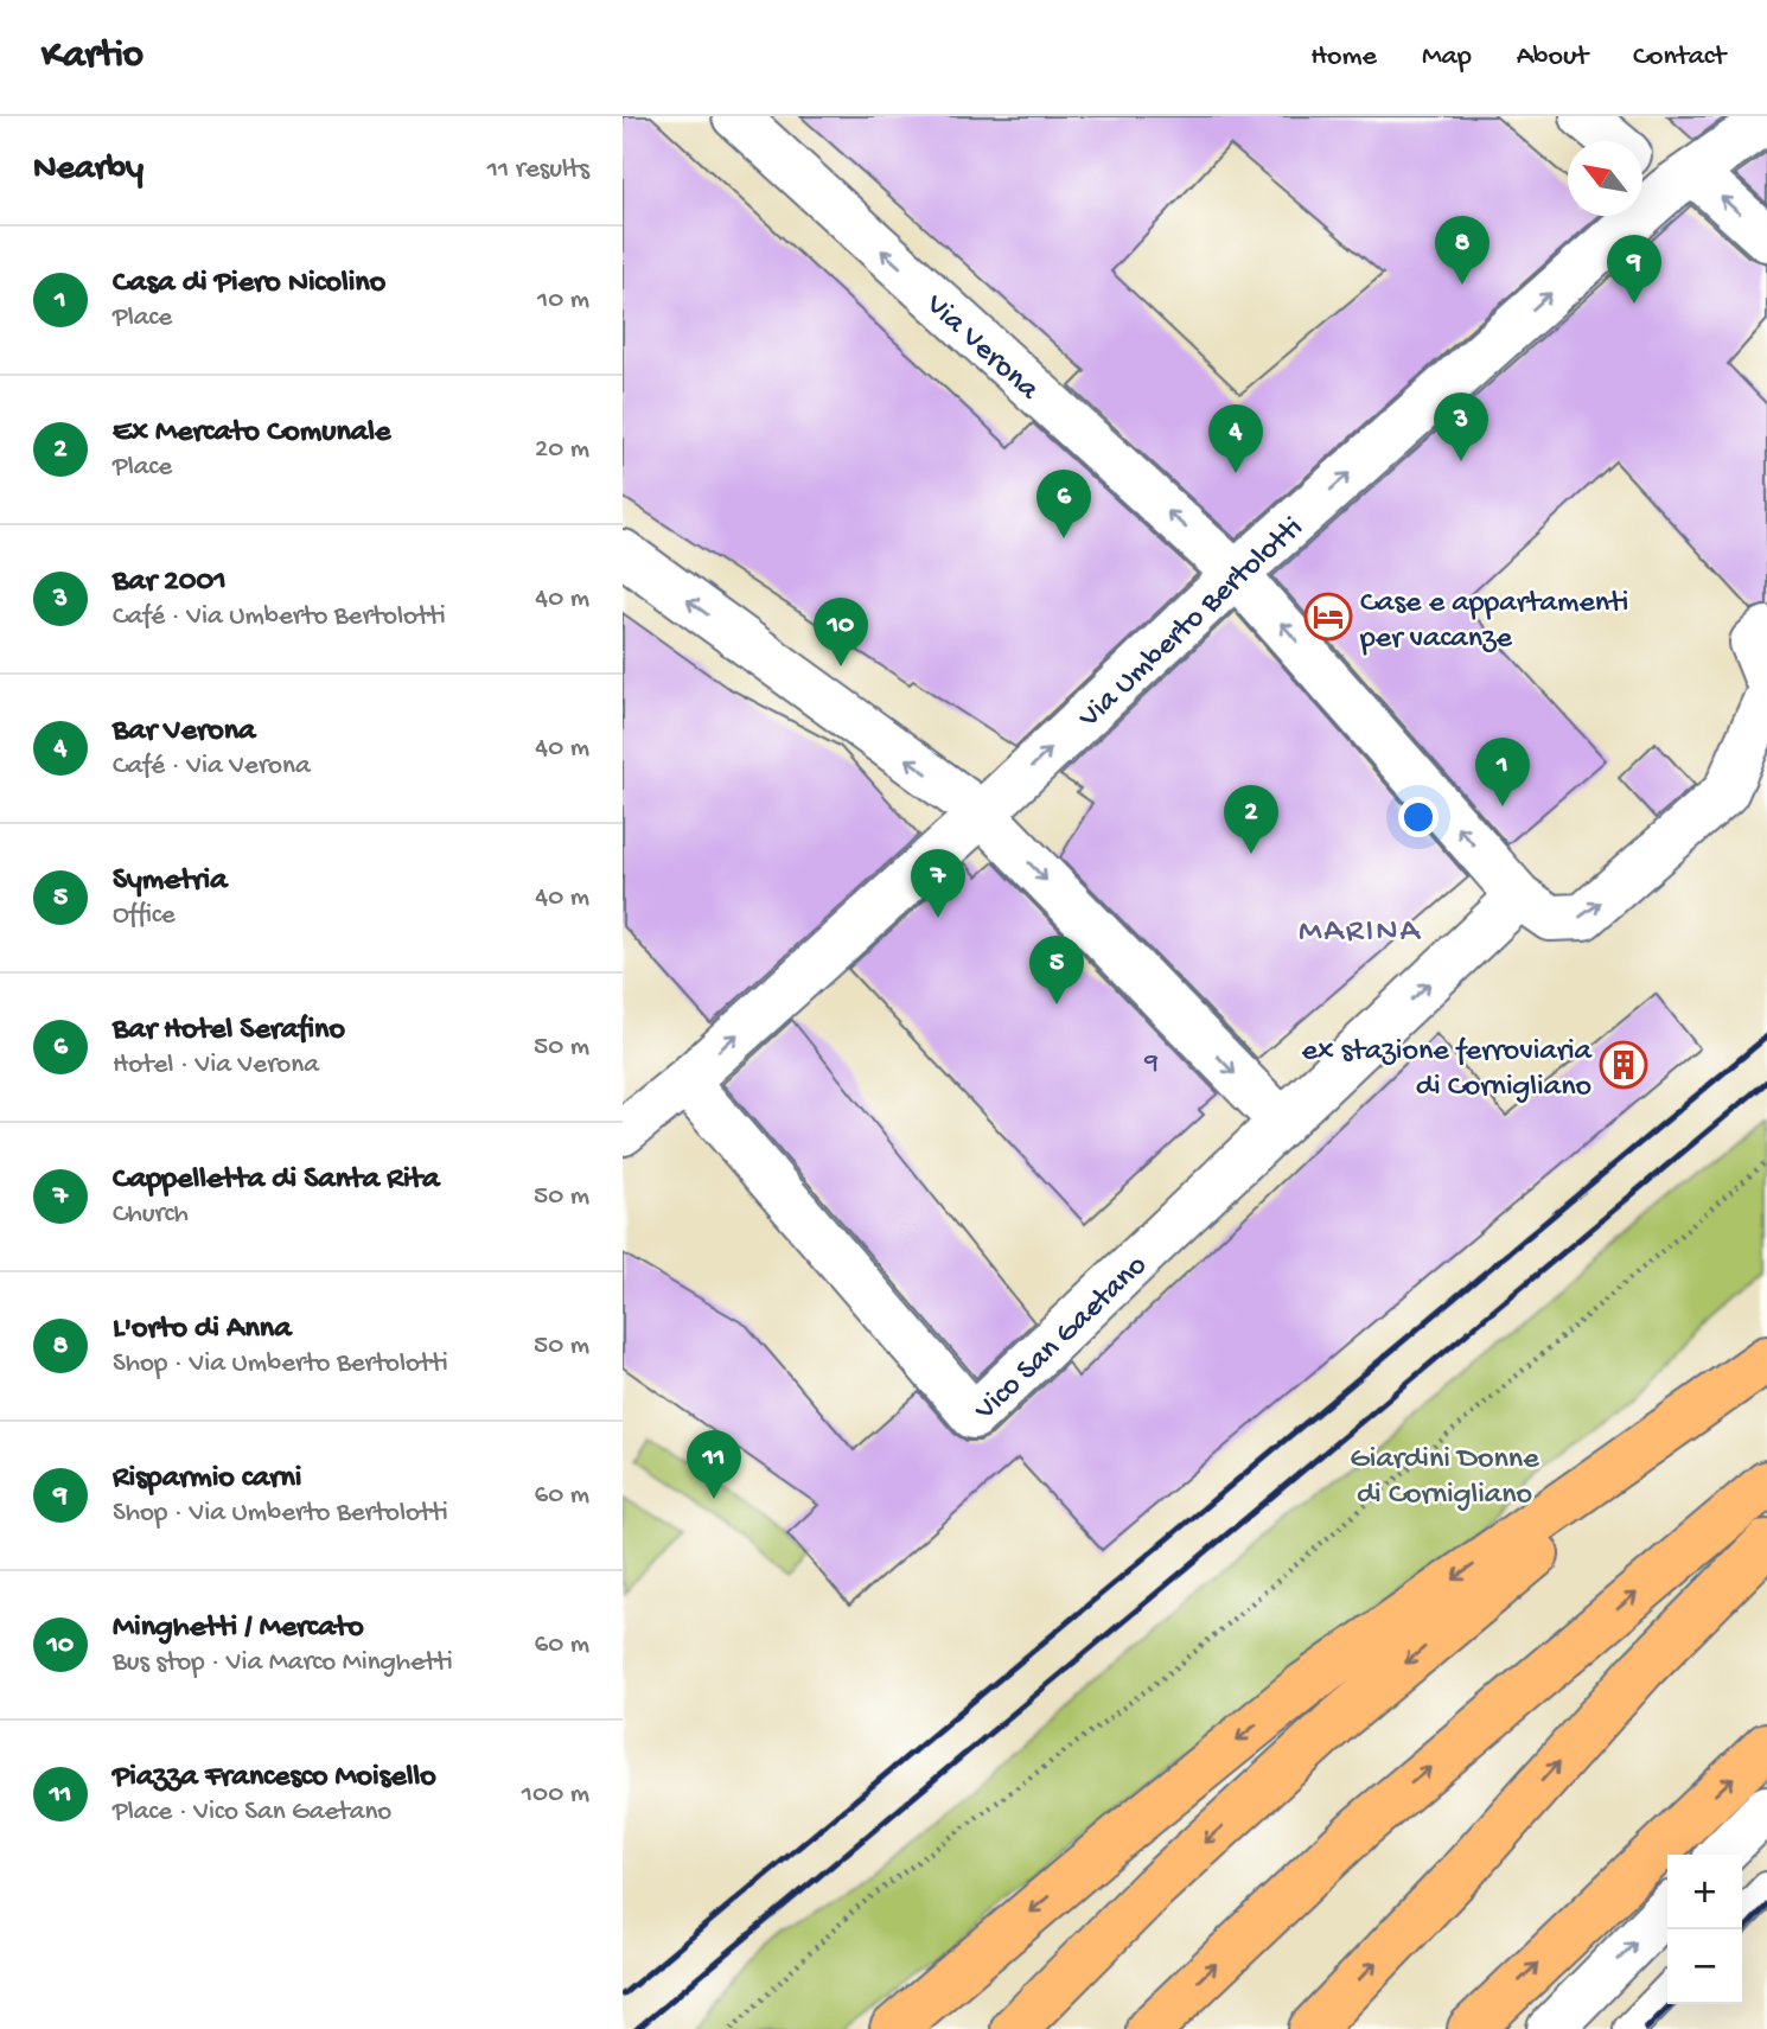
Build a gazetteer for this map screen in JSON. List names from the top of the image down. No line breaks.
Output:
{"streets":{"street":["Via Verona","Via Umberto Bertolotti","Vico San Gaetano"]},"crossings":[["Via Verona","Via Umberto Bertolotti"],["Via Umberto Bertolotti","Vico San Gaetano"]],"one_way":["Via Umberto Bertolotti"],"districts":["MARINA"],"parks":["Giardini Donne di Cornigliano"],"places":{"hotel":["Case e appartamenti per vacanze"],"building":["ex stazione ferroviaria di Cornigliano"]},"house_numbers":["9"],"north":"top left","page":{"header":"Kartio","nav":["Home","Map","About","Contact"],"heading":["Nearby","11 results"],"pins":["8","9","3","4","6","10","1","2","7","5","11"],"list":[{"mark":"1","name":"Casa di Piero Nicolino","note":"Place","value":"10 m"},{"mark":"2","name":"Ex Mercato Comunale","note":"Place","value":"20 m"},{"mark":"3","name":"Bar 2001","note":"Café · Via Umberto Bertolotti","value":"40 m"},{"mark":"4","name":"Bar Verona","note":"Café · Via Verona","value":"40 m"},{"mark":"5","name":"Symetria","note":"Office","value":"40 m"},{"mark":"6","name":"Bar Hotel Serafino","note":"Hotel · Via Verona","value":"50 m"},{"mark":"7","name":"Cappelletta di Santa Rita","note":"Church","value":"50 m"},{"mark":"8","name":"L'orto di Anna","note":"Shop · Via Umberto Bertolotti","value":"50 m"},{"mark":"9","name":"Risparmio carni","note":"Shop · Via Umberto Bertolotti","value":"60 m"},{"mark":"10","name":"Minghetti / Mercato","note":"Bus stop · Via Marco Minghetti","value":"60 m"},{"mark":"11","name":"Piazza Francesco Moisello","note":"Place · Vico San Gaetano","value":"100 m"}],"map_buttons":["+","−"]}}
